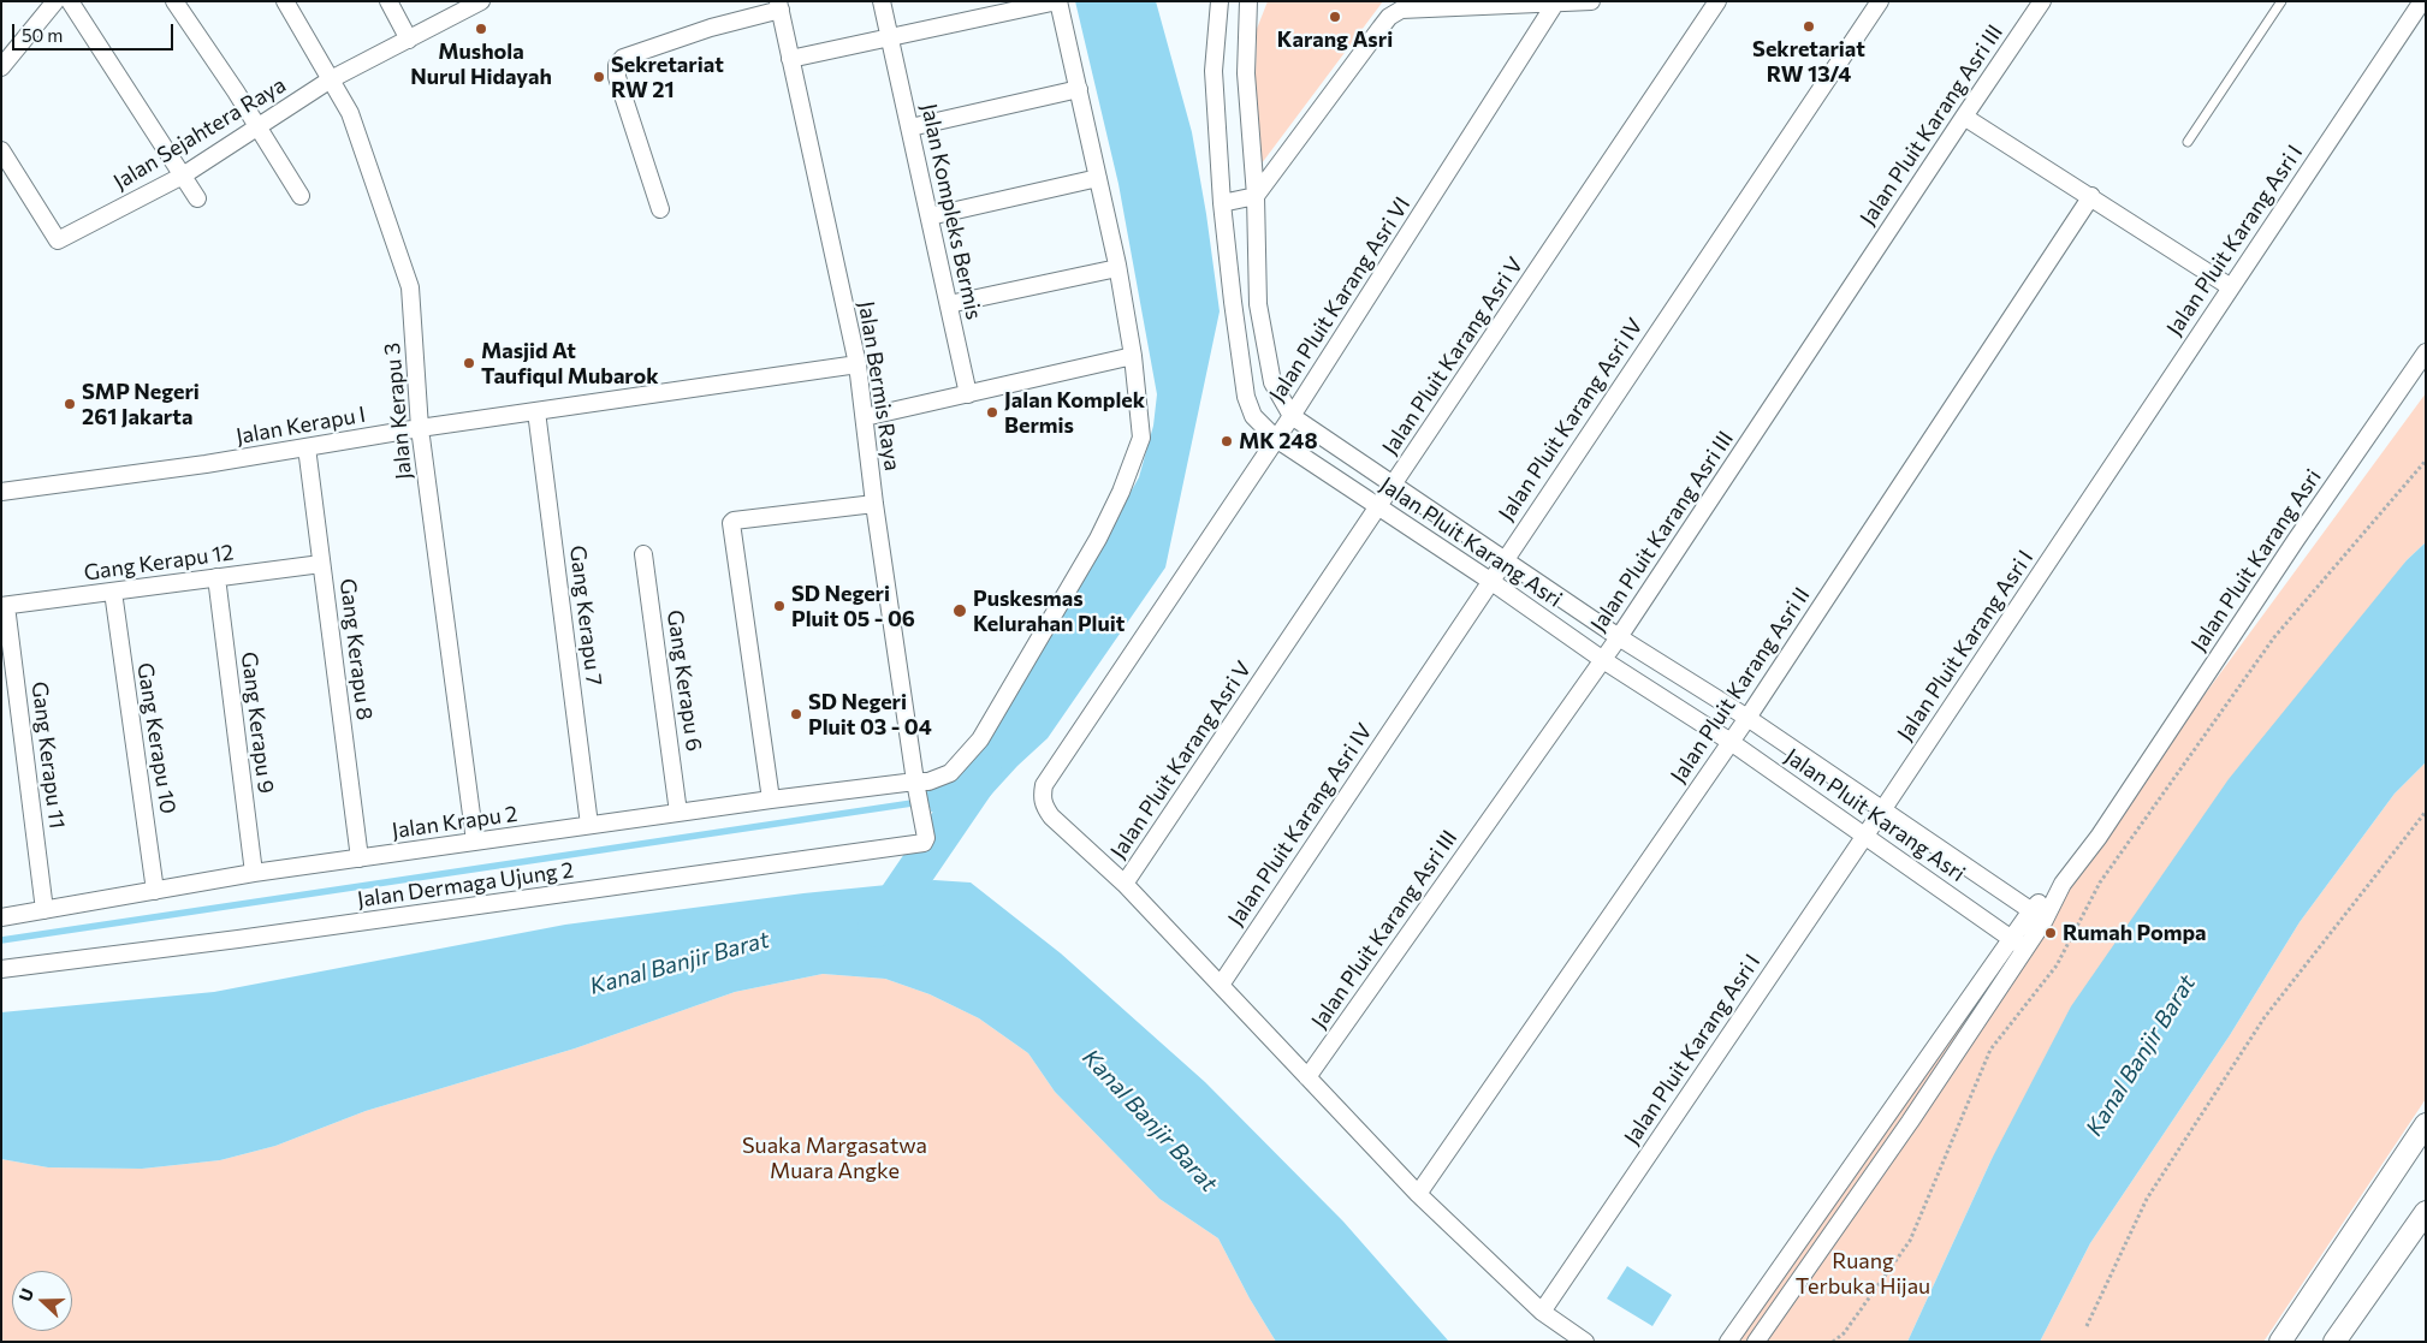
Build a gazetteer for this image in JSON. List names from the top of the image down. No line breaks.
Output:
{"streets":{"street":["Jalan Pluit Karang Asri III","Jalan Sejahtera Raya","Jalan Kompleks Bermis","Jalan Pluit Karang Asri I","Jalan Pluit Karang Asri VI","Jalan Pluit Karang Asri V","Jalan Bermis Raya","Jalan Kerapu 3","Jalan Pluit Karang Asri IV","Jalan Kerapu I","Jalan Pluit Karang Asri","Gang Kerapu 12","Gang Kerapu 7","Gang Kerapu 8","Gang Kerapu 6","Jalan Pluit Karang Asri II","Gang Kerapu 9","Gang Kerapu 10","Gang Kerapu 11","Jalan Krapu 2","Jalan Dermaga Ujung 2"]},"crossings":[["Jalan Pluit Karang Asri III","Jalan Pluit Karang Asri"],["Jalan Sejahtera Raya","Jalan Kerapu 3"],["Jalan Pluit Karang Asri I","Jalan Pluit Karang Asri"],["Jalan Pluit Karang Asri VI","Jalan Pluit Karang Asri V"],["Jalan Pluit Karang Asri VI","Jalan Pluit Karang Asri"],["Jalan Pluit Karang Asri V","Jalan Pluit Karang Asri"],["Jalan Bermis Raya","Jalan Kerapu I"],["Jalan Bermis Raya","Jalan Krapu 2"],["Jalan Bermis Raya","Jalan Dermaga Ujung 2"],["Jalan Kerapu 3","Jalan Kerapu I"],["Jalan Kerapu 3","Jalan Krapu 2"],["Jalan Pluit Karang Asri IV","Jalan Pluit Karang Asri"],["Jalan Kerapu I","Gang Kerapu 7"],["Jalan Kerapu I","Gang Kerapu 8"],["Jalan Pluit Karang Asri","Jalan Pluit Karang Asri II"],["Gang Kerapu 12","Gang Kerapu 8"],["Gang Kerapu 12","Gang Kerapu 9"],["Gang Kerapu 12","Gang Kerapu 10"],["Gang Kerapu 12","Gang Kerapu 11"],["Gang Kerapu 7","Jalan Krapu 2"],["Gang Kerapu 8","Jalan Krapu 2"],["Gang Kerapu 6","Jalan Krapu 2"],["Gang Kerapu 9","Jalan Krapu 2"],["Gang Kerapu 10","Jalan Krapu 2"],["Gang Kerapu 11","Jalan Krapu 2"]],"water":["Kanal Banjir Barat"],"parks":["Suaka Margasatwa Muara Angke","Ruang Terbuka Hijau"],"places":["Karang Asri","Sekretariat RW 13/4","Mushola Nurul Hidayah","Sekretariat RW 21","Masjid At Taufiqul Mubarok","SMP Negeri 261 Jakarta","Jalan Komplek Bermis","MK 248","SD Negeri Pluit 05 - 06","Puskesmas Kelurahan Pluit","SD Negeri Pluit 03 - 04","Rumah Pompa"],"scale_bar":"50 m","north":"left"}
